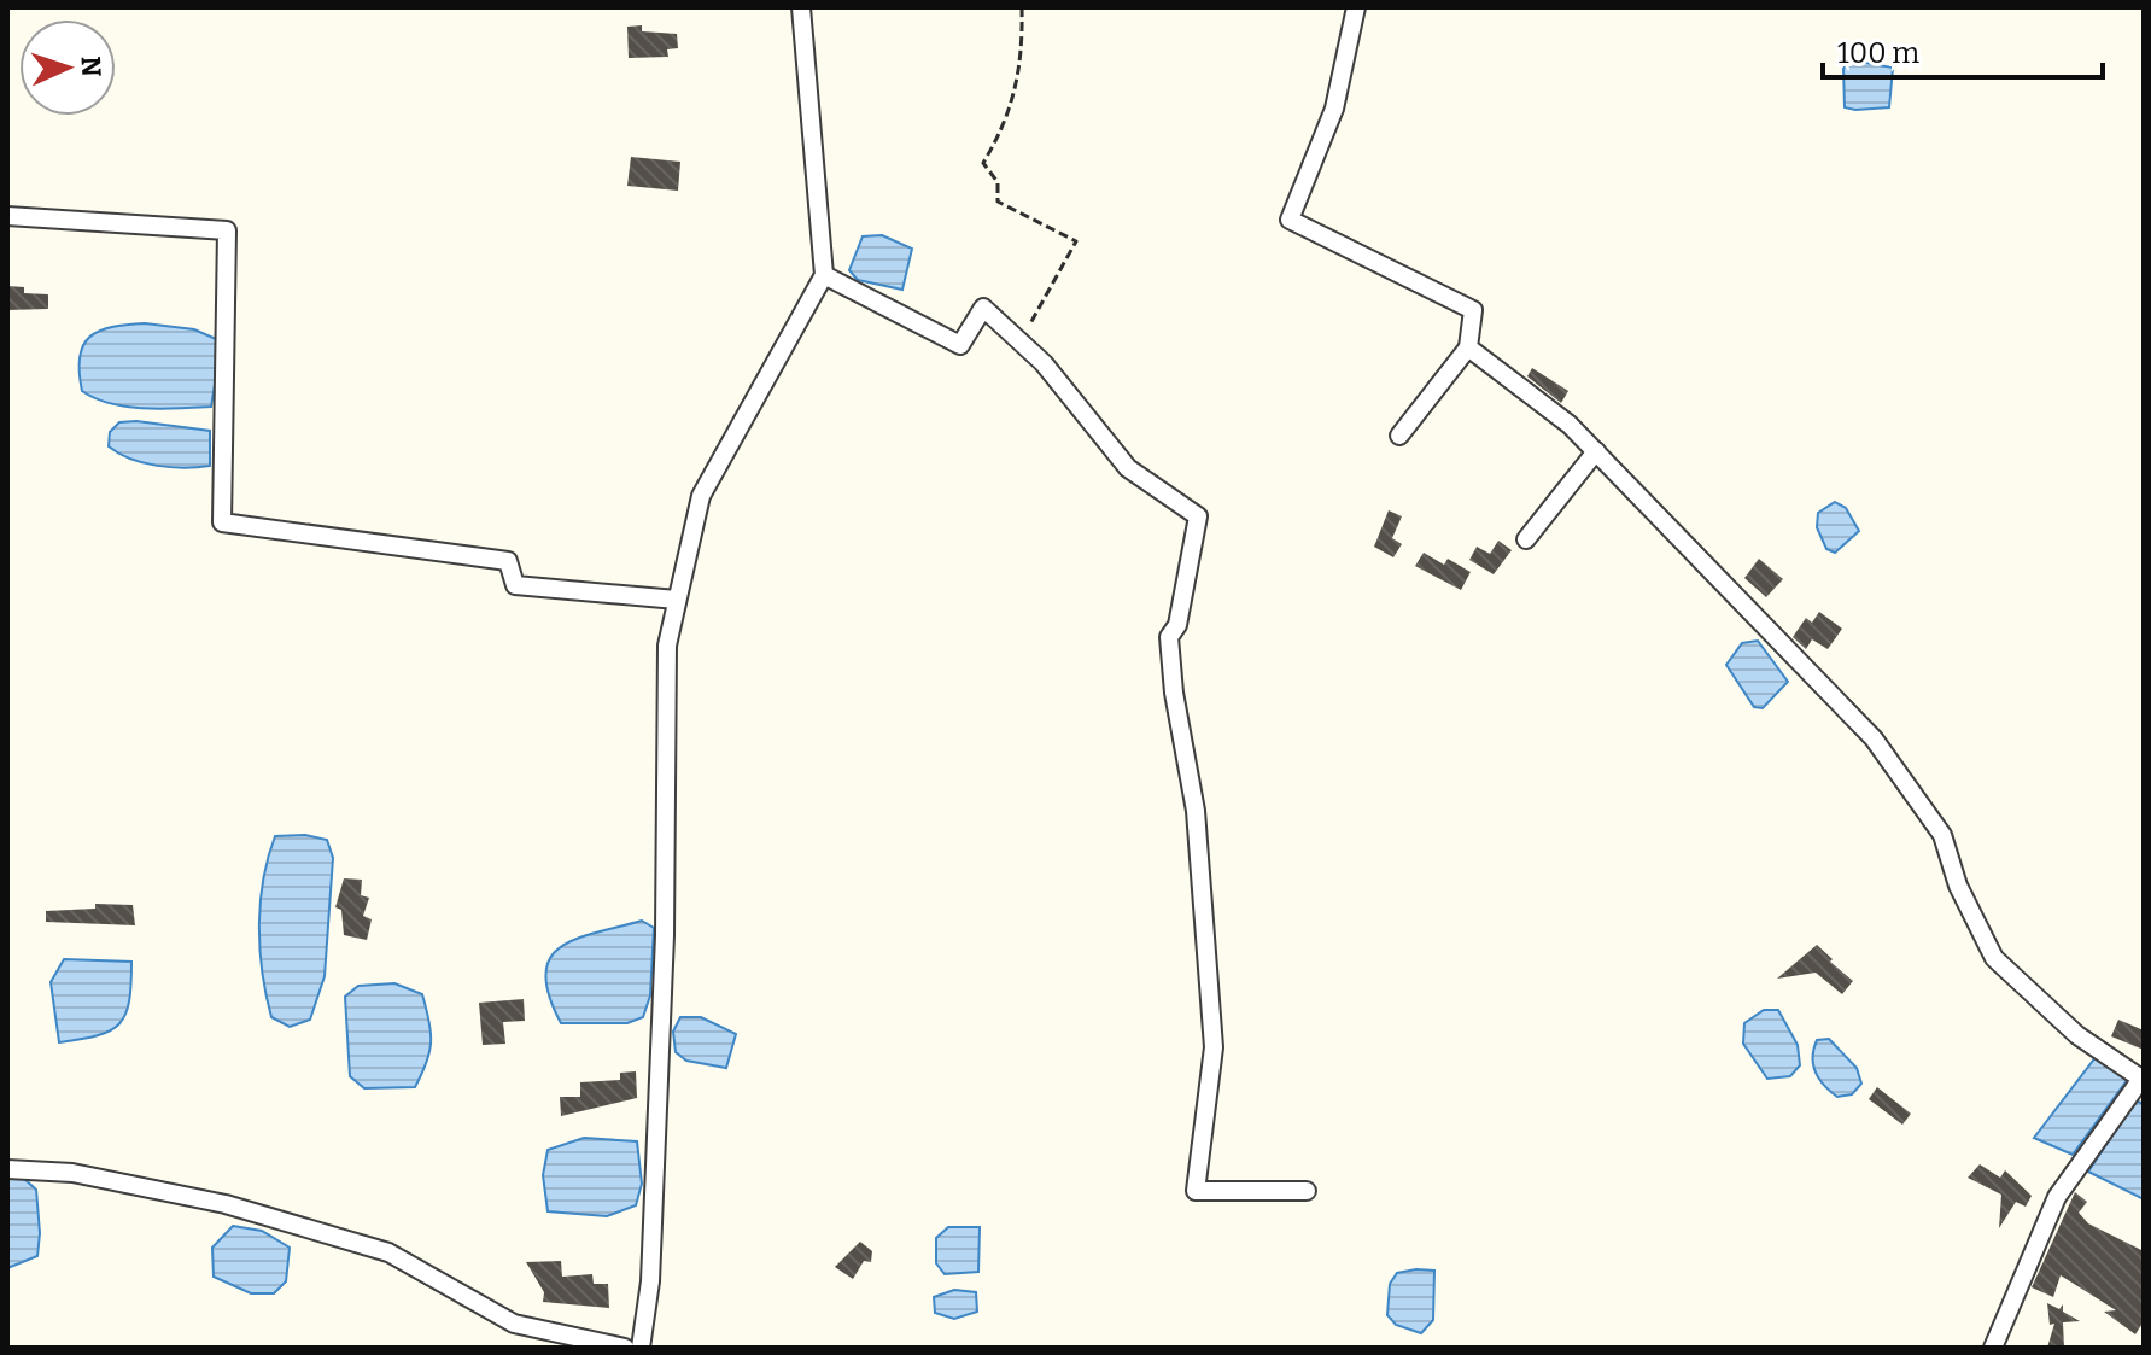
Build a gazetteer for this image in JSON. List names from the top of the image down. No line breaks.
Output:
{"scale_bar":"100 m","north":"right"}
